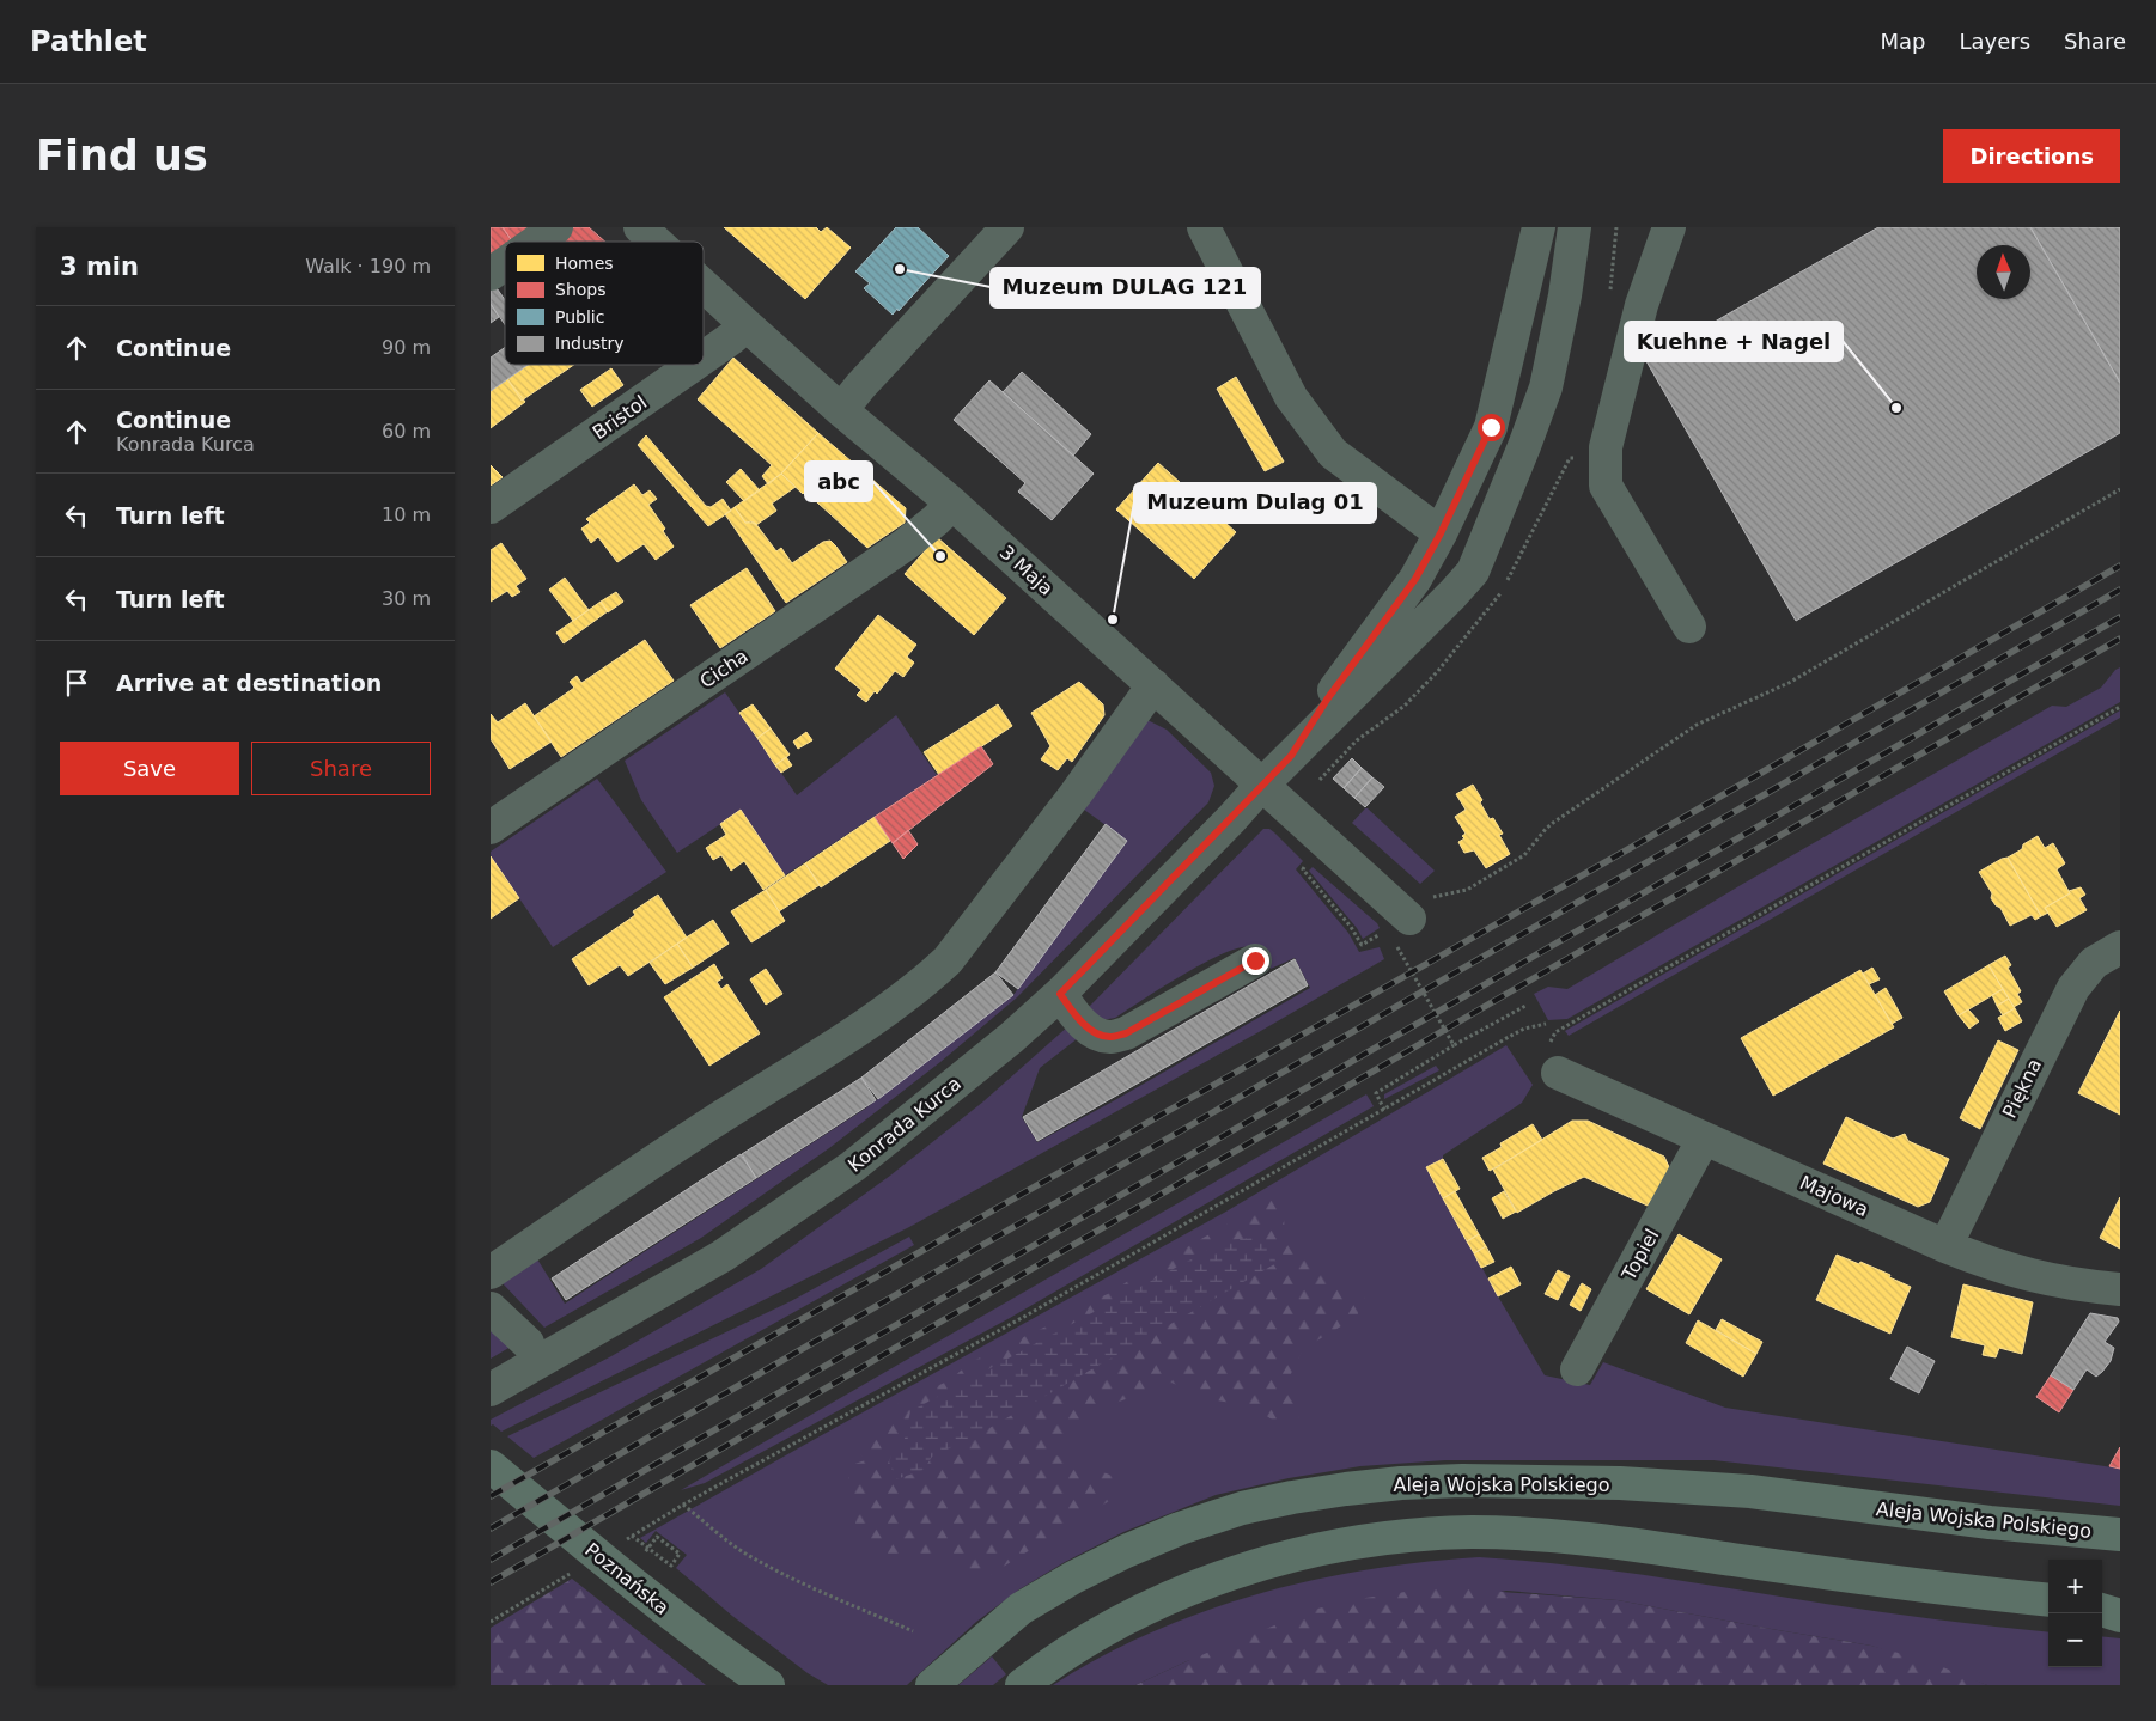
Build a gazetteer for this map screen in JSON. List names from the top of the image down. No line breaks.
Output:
{"streets":{"main road":["Aleja Wojska Polskiego","Poznańska"],"street":["Bristol","3 Maja","Cicha","Piękna","Konrada Kurca","Majowa","Topiel"]},"crossings":[["Bristol","3 Maja"],["3 Maja","Cicha"],["3 Maja","Konrada Kurca"],["Piękna","Majowa"],["Majowa","Topiel"]],"places":["Muzeum DULAG 121","Kuehne + Nagel","abc","Muzeum Dulag 01"],"legend":["Homes","Shops","Public","Industry"],"north":"top","page":{"header":"Pathlet","nav":["Map","Layers","Share"],"buttons":["Directions",["Save","Share"]],"title":"Find us","heading":["3 min","Walk · 190 m"],"list":[["Continue","90 m"],["Continue","Konrada Kurca","60 m"],["Turn left","10 m"],["Turn left","30 m"],"Arrive at destination"],"map_buttons":["+","−"]}}
